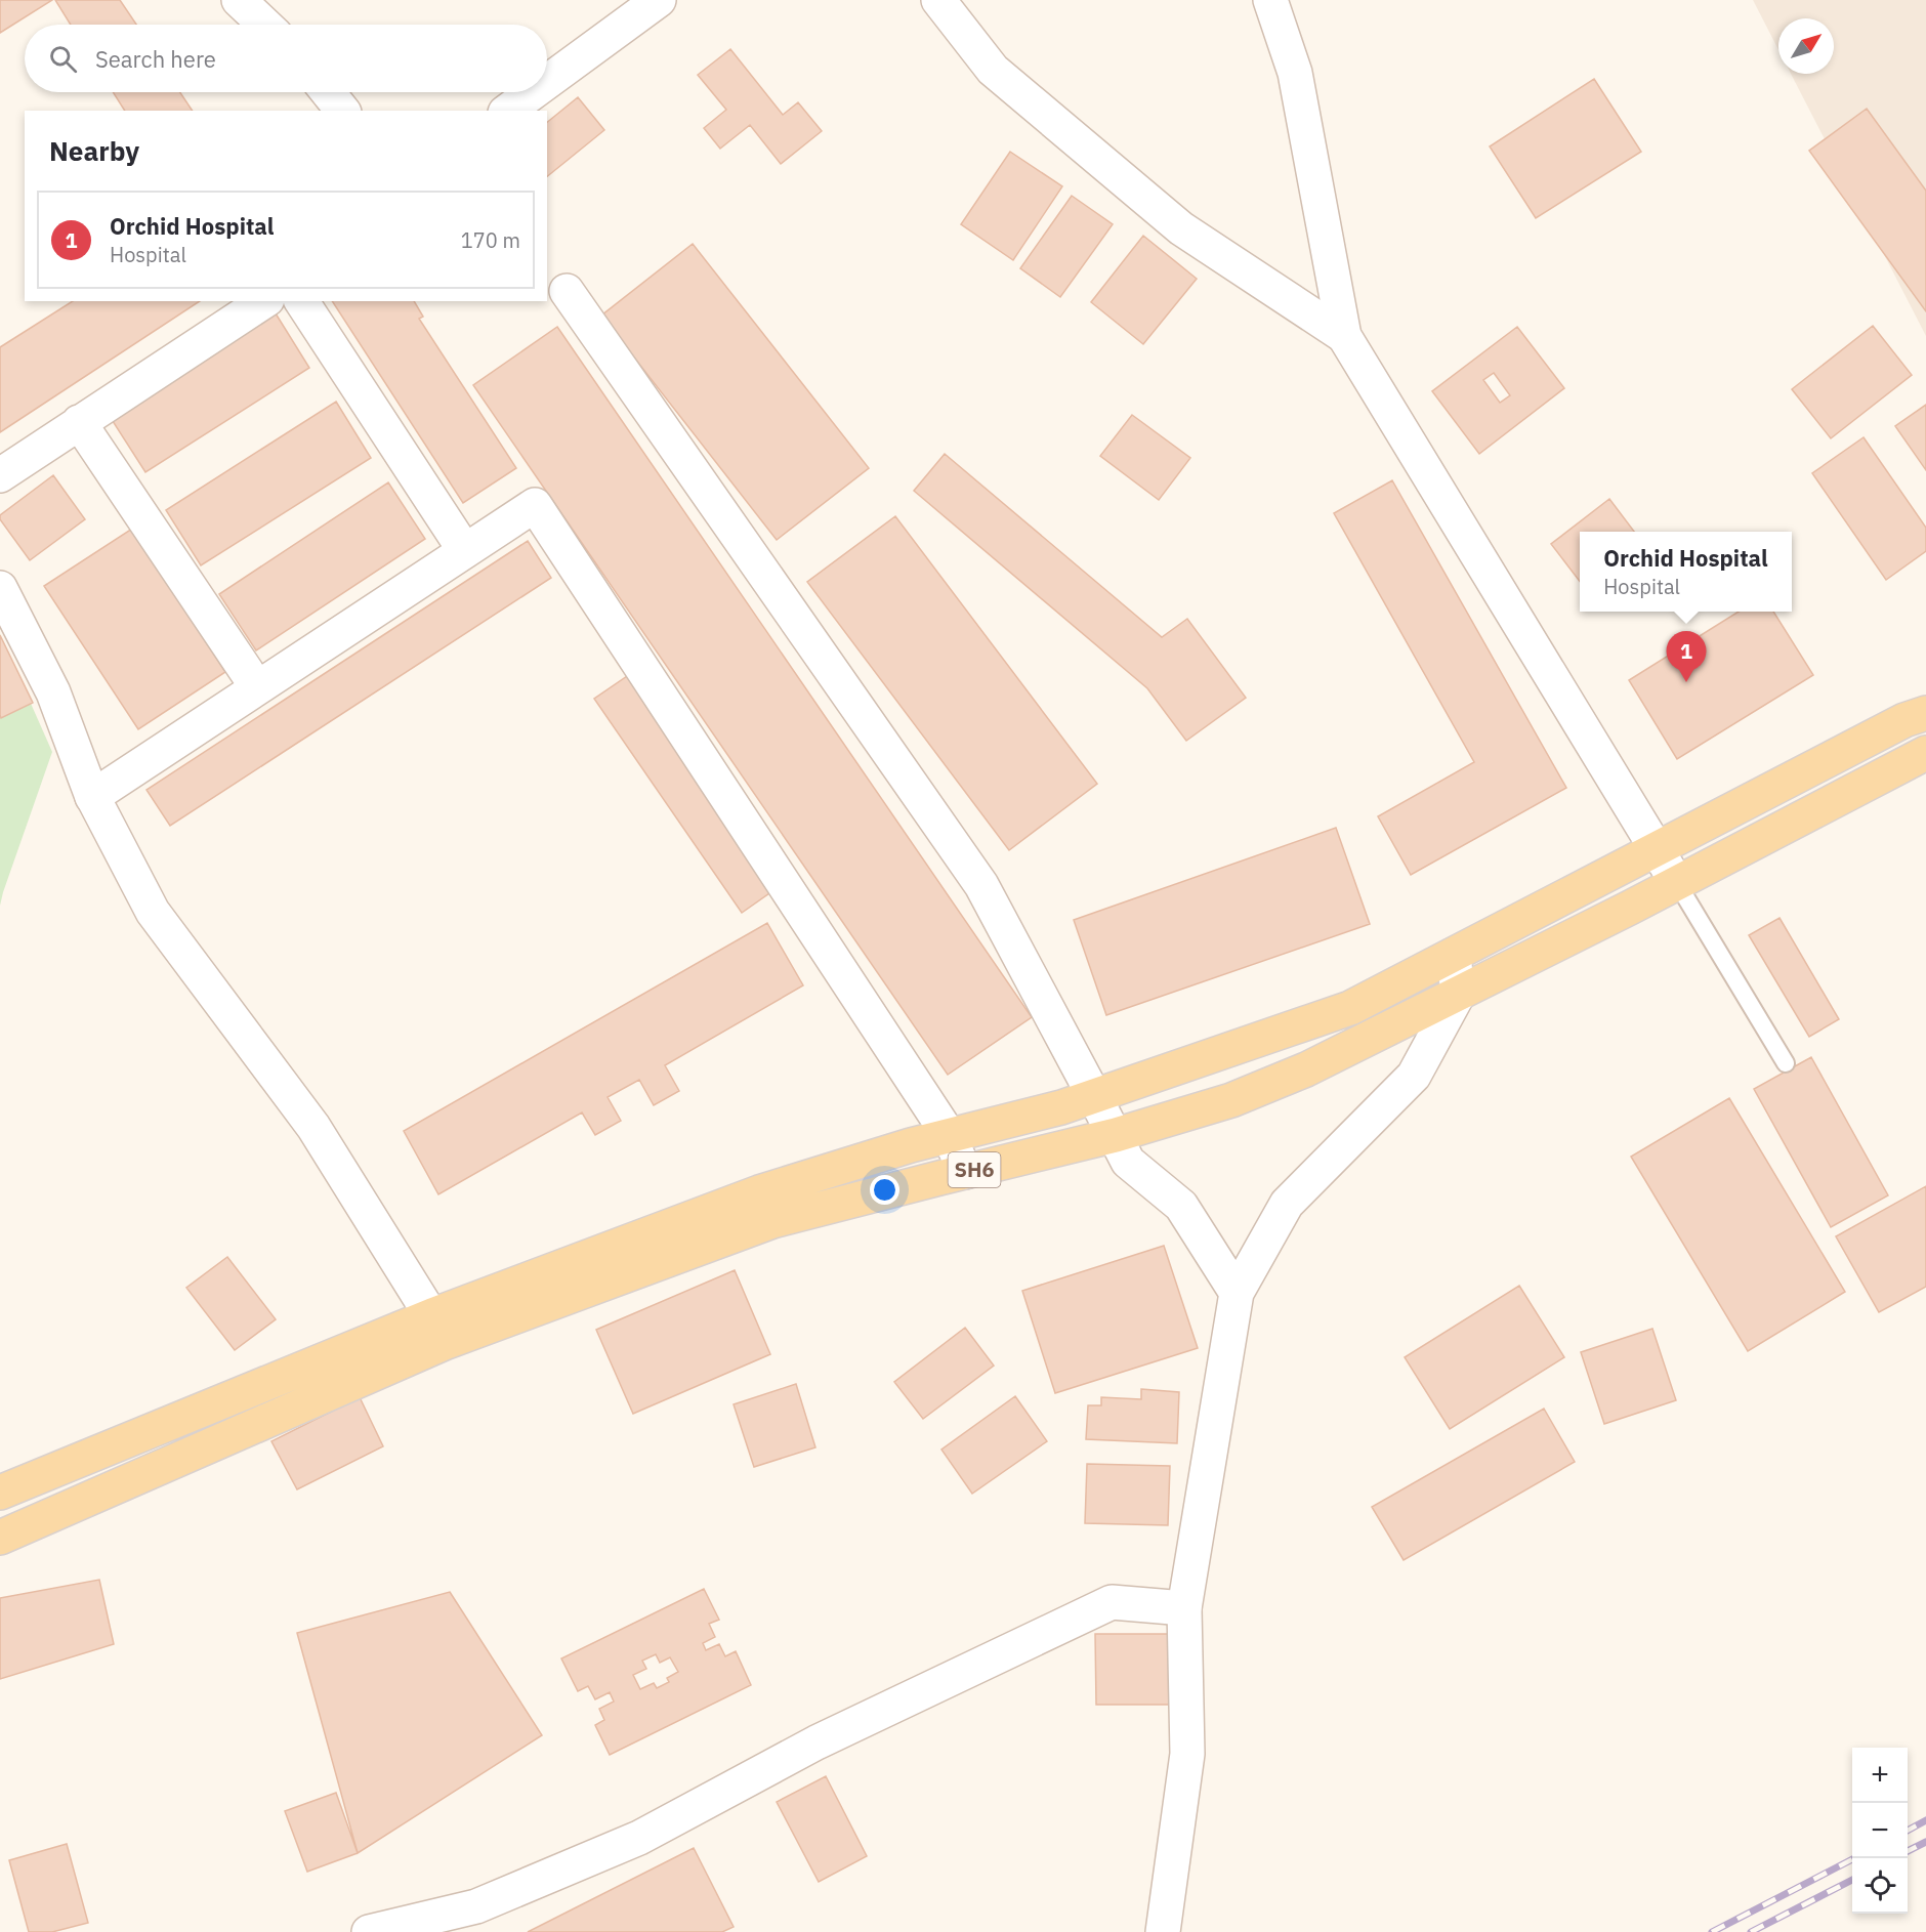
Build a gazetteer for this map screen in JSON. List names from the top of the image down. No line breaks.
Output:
{"streets":{"main road":["SH6"]},"north":"top right","page":{"search":"Search here","heading":"Nearby","list":[{"mark":"1","name":"Orchid Hospital","note":"Hospital","value":"170 m"}],"popup":["Orchid Hospital","Hospital"],"pins":"1","map_buttons":["+","−"]}}
